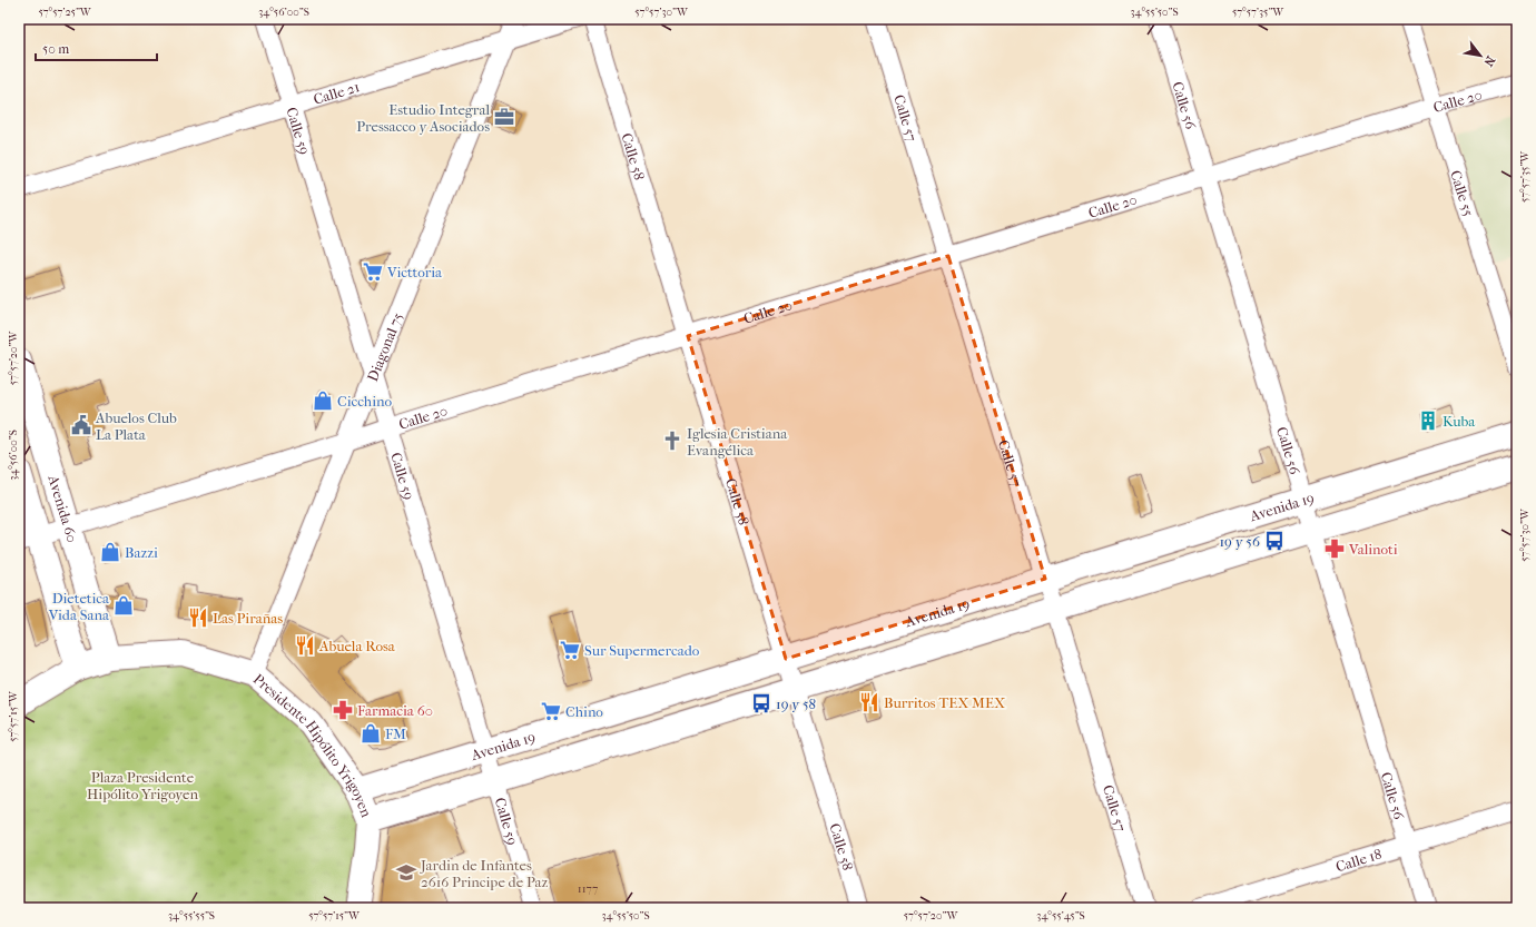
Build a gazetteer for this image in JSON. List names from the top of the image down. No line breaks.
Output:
{"streets":{"main road":["Avenida 19","Avenida 60","Presidente Hipólito Yrigoyen"],"street":["Calle 21","Calle 20","Calle 56","Calle 57","Calle 59","Calle 58","Calle 55","Diagonal 75","Calle 18"]},"crossings":[["Calle 21","Calle 59"],["Calle 21","Diagonal 75"],["Calle 20","Calle 56"],["Calle 20","Calle 57"],["Calle 20","Calle 59"],["Calle 20","Calle 58"],["Calle 20","Calle 55"],["Calle 20","Diagonal 75"],["Calle 20","Avenida 60"],["Calle 56","Avenida 19"],["Calle 56","Calle 18"],["Calle 57","Avenida 19"],["Calle 59","Diagonal 75"],["Calle 59","Avenida 19"],["Calle 58","Avenida 19"],["Diagonal 75","Presidente Hipólito Yrigoyen"],["Avenida 19","Presidente Hipólito Yrigoyen"],["Avenida 60","Presidente Hipólito Yrigoyen"]],"parks":["Plaza Presidente Hipólito Yrigoyen"],"places":{"office":["Estudio Integral Pressacco y Asociados"],"supermarket":["Victtoria","Sur Supermercado","Chino"],"shop":["Cicchino","Bazzi","Dietetica Vida Sana","FM"],"building":["Kuba"],"public building":["Abuelos Club La Plata"],"church":["Iglesia Cristiana Evangélica"],"bus stop":["19 y 56","19 y 58"],"pharmacy":["Valinoti","Farmacia 60"],"restaurant":["Las Pirañas","Abuela Rosa","Burritos TEX MEX"],"school or university":["Jardin de Infantes 2616 Principe de Paz"]},"house_numbers":["1177"],"scale_bar":"50 m","north":"bottom right","coordinates":["57°57'25\"W","34°56'00\"S","57°57'30\"W","34°55'50\"S","57°57'35\"W","57°57'20\"W","57°57'15\"W","34°55'55\"S","34°55'45\"S"]}
